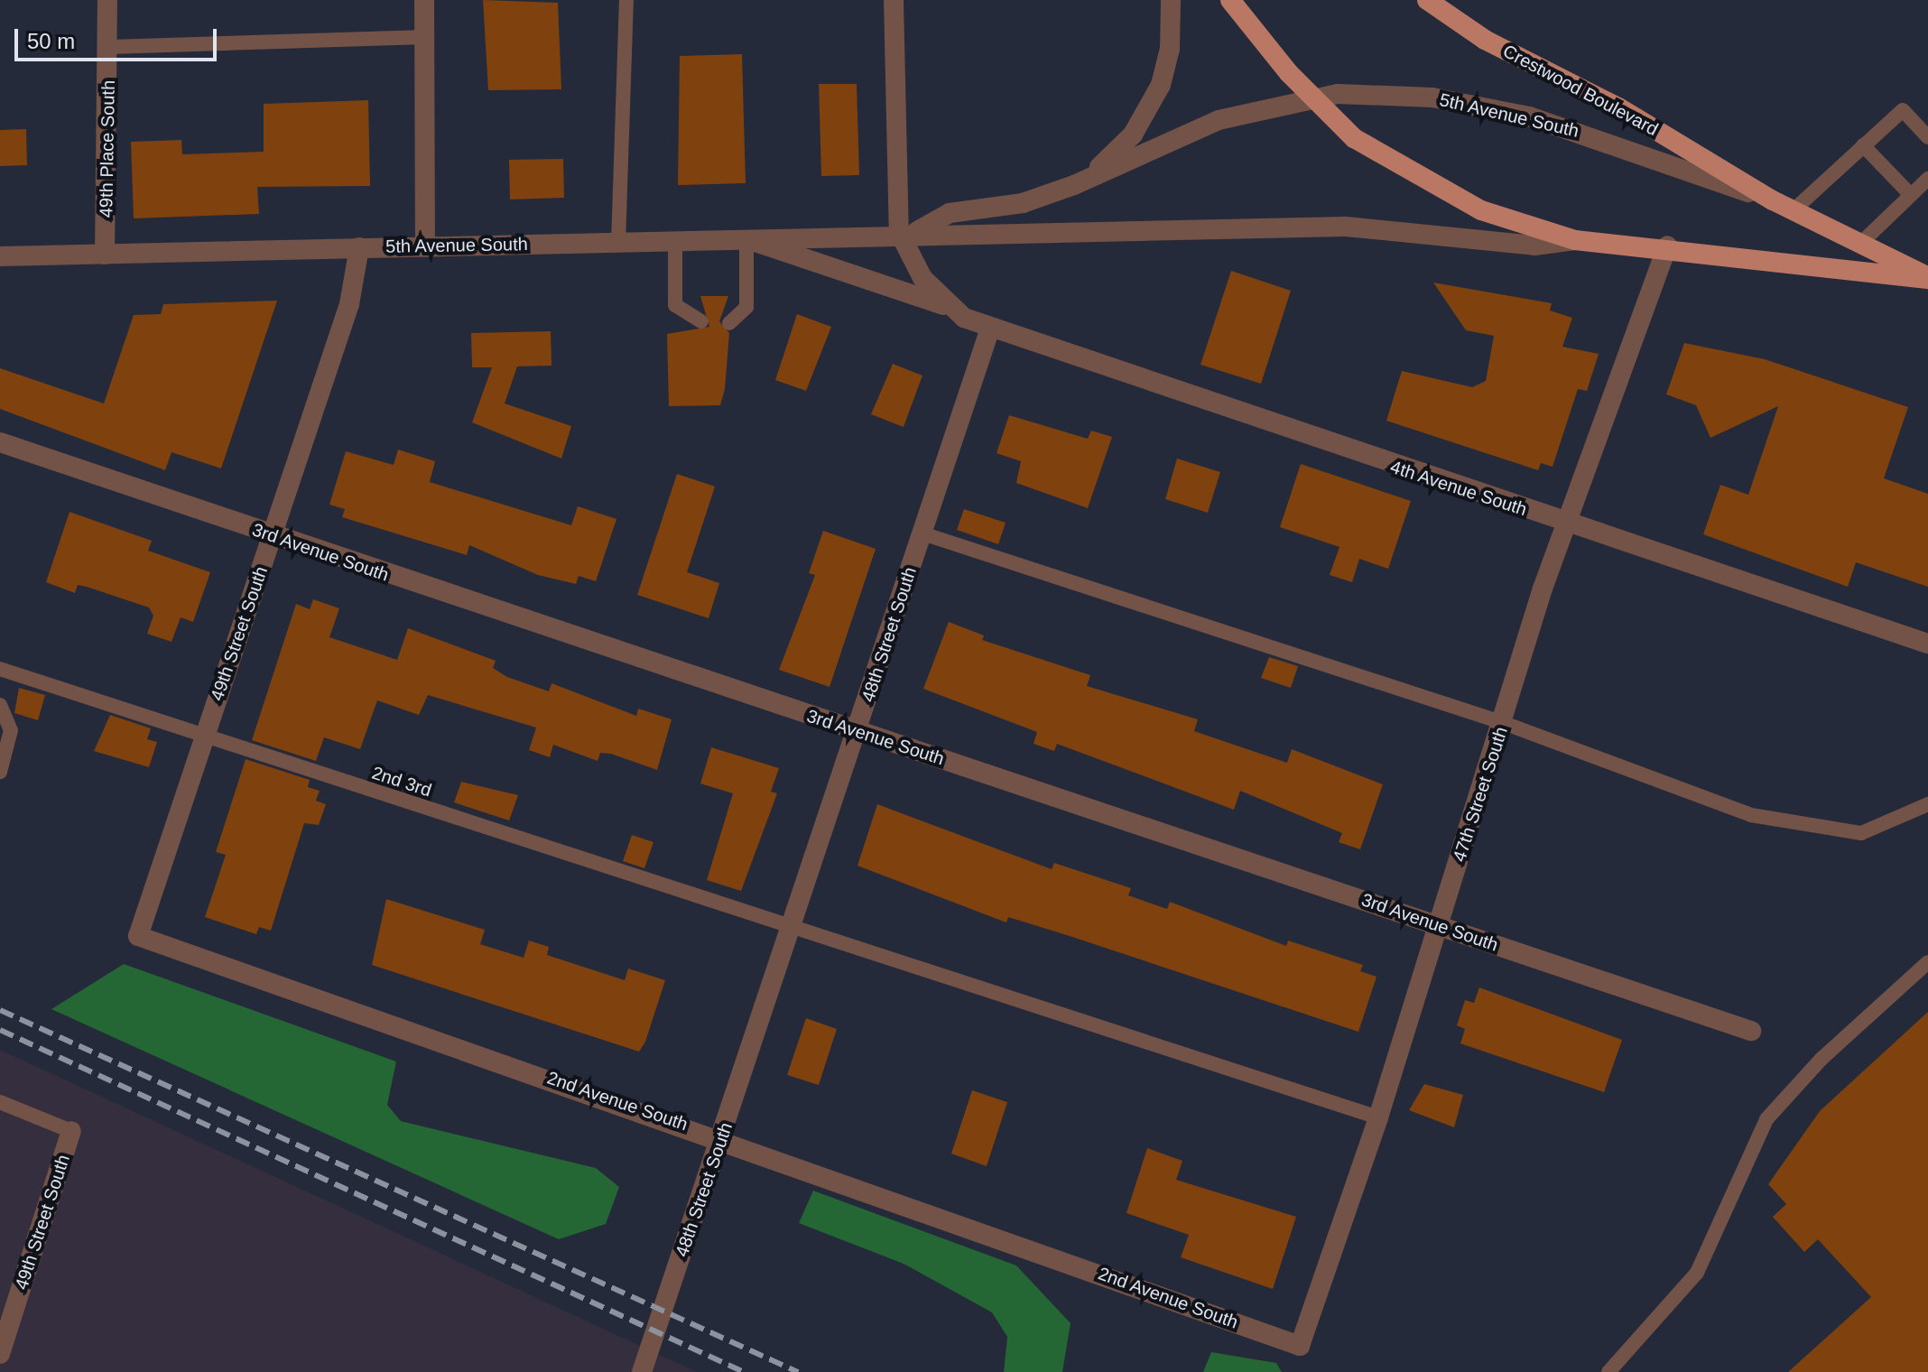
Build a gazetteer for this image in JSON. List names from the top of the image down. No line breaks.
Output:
{"streets":{"main road":["Crestwood Boulevard","5th Avenue South"],"street":["49th Place South","4th Avenue South","3rd Avenue South","49th Street South","48th Street South","47th Street South","2nd Avenue South"],"lane":["2nd 3rd"]},"crossings":[["Crestwood Boulevard","5th Avenue South"],["5th Avenue South","49th Place South"],["5th Avenue South","49th Street South"],["5th Avenue South","47th Street South"],["4th Avenue South","48th Street South"],["4th Avenue South","47th Street South"],["3rd Avenue South","49th Street South"],["3rd Avenue South","48th Street South"],["3rd Avenue South","47th Street South"],["49th Street South","2nd 3rd"],["49th Street South","2nd Avenue South"],["48th Street South","2nd 3rd"],["48th Street South","2nd Avenue South"],["2nd 3rd","47th Street South"],["47th Street South","2nd Avenue South"]],"scale_bar":"50 m"}
